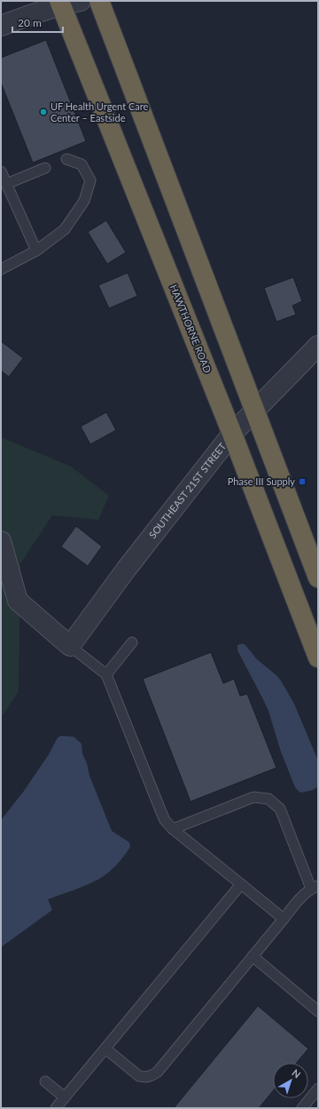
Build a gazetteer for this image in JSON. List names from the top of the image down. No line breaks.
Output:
{"streets":{"highway":["HAWTHORNE ROAD"],"street":["SOUTHEAST 21ST STREET"]},"crossings":[["HAWTHORNE ROAD","SOUTHEAST 21ST STREET"]],"places":{"other":["UF Health Urgent Care Center – Eastside"],"transit":["Phase III Supply"]},"scale_bar":"20 m","north":"top right"}
